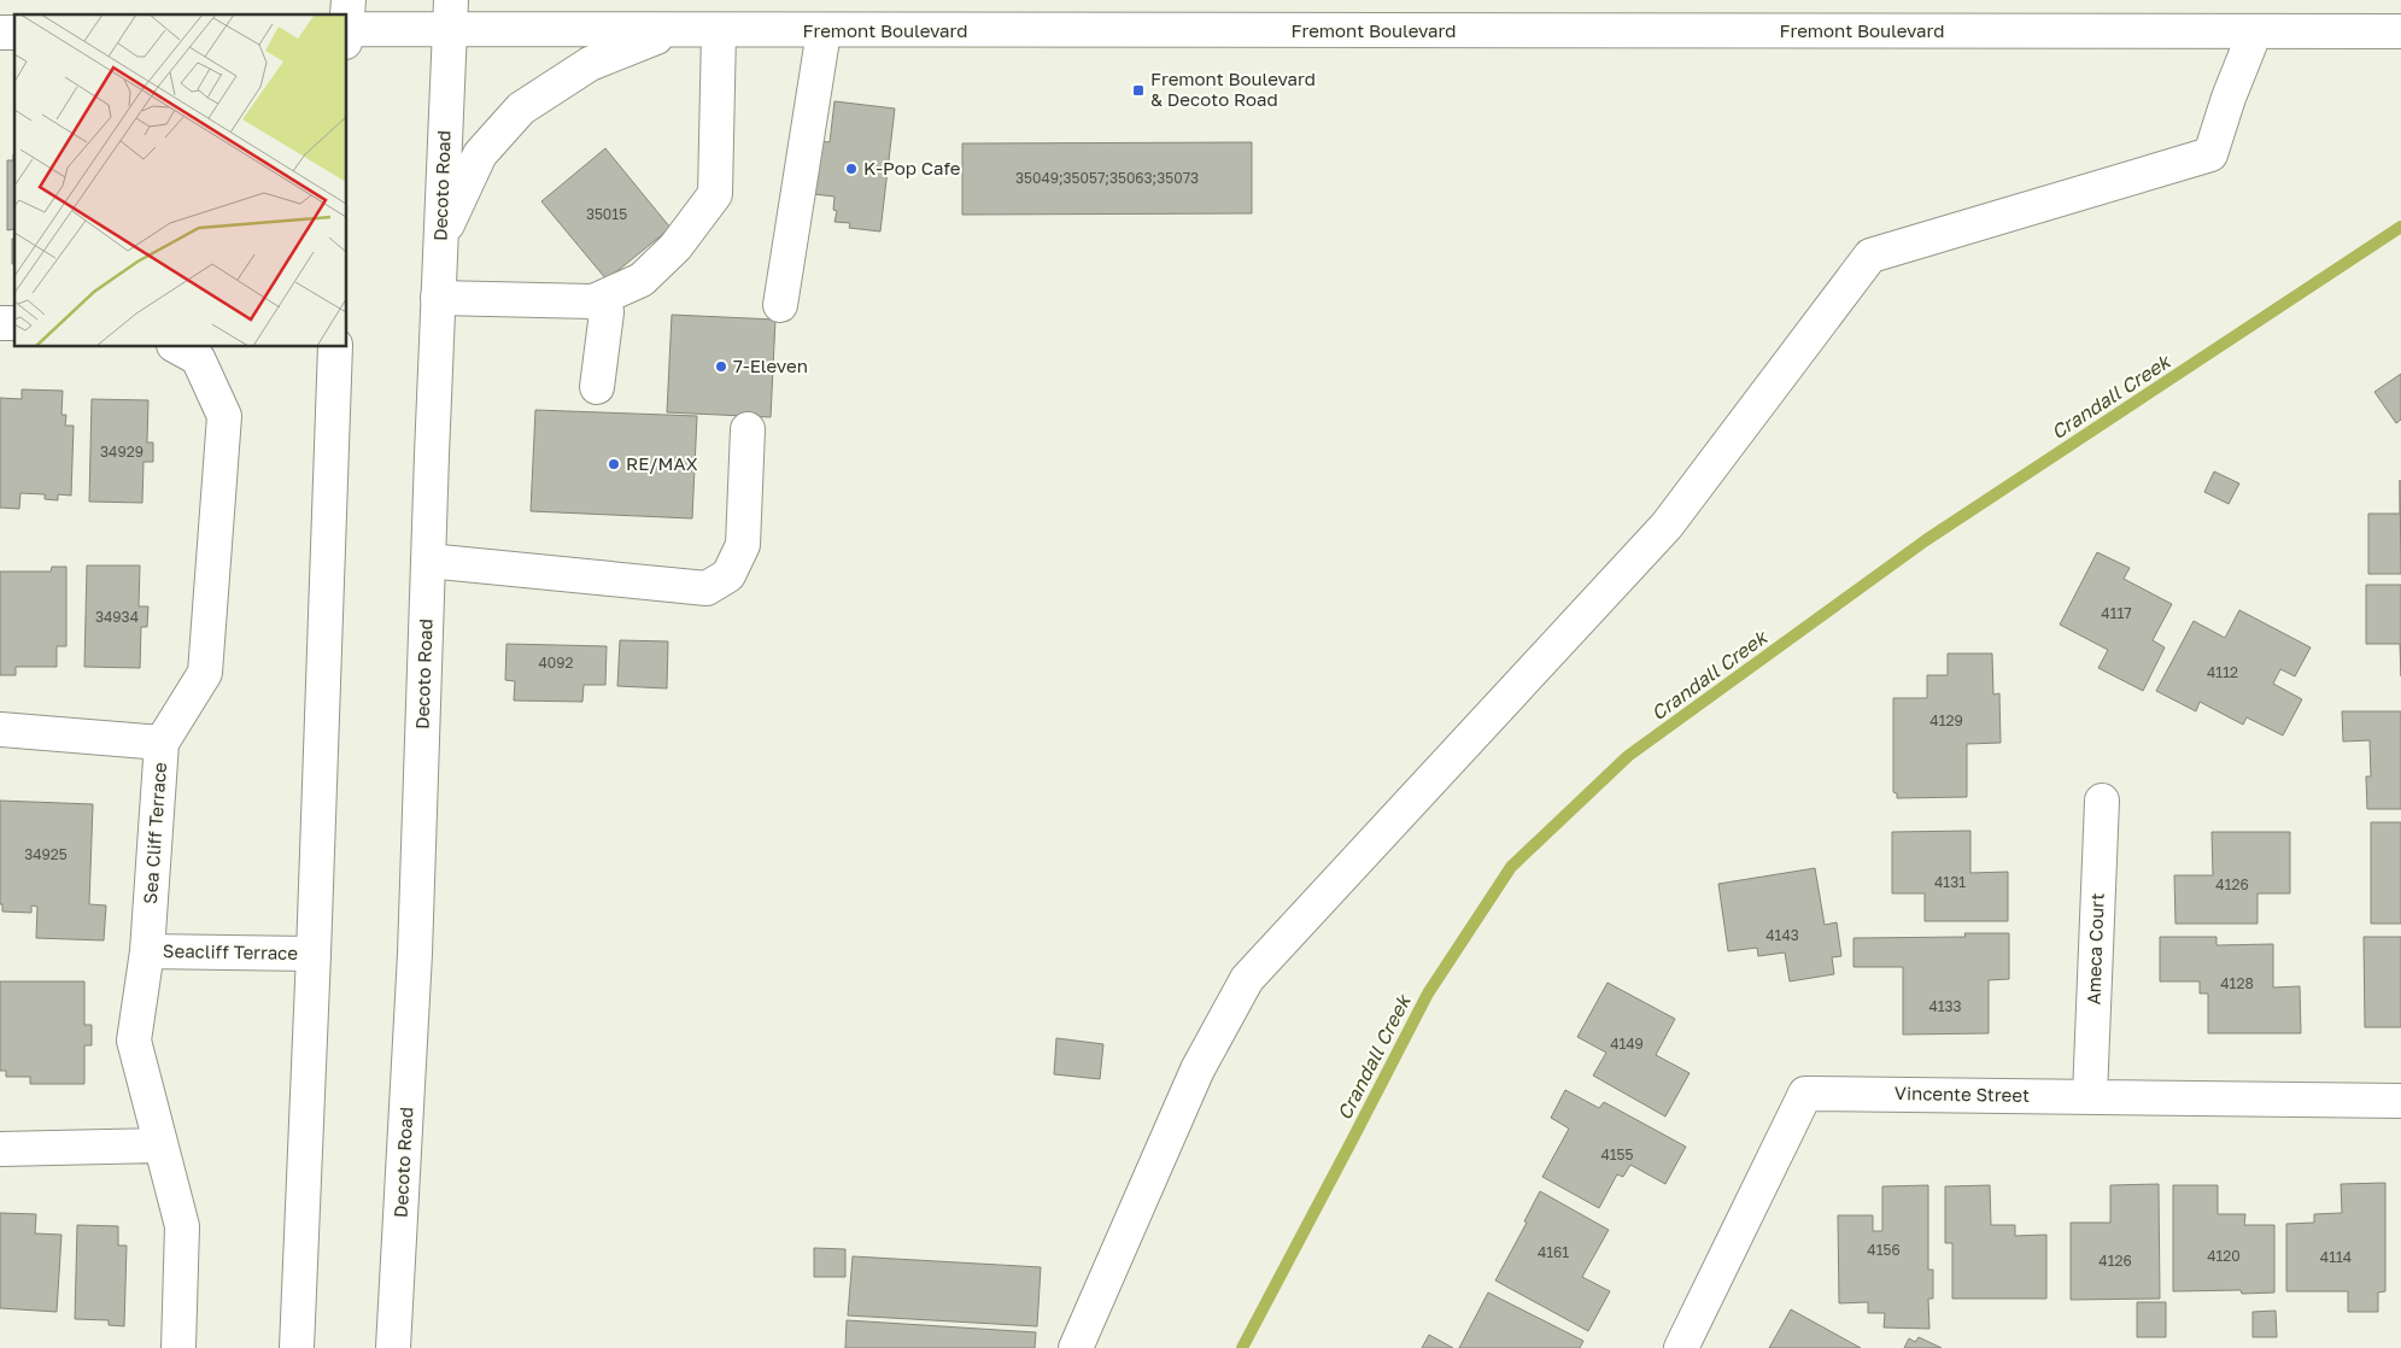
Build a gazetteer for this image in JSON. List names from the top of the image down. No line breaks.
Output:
{"streets":{"main road":["Fremont Boulevard","Decoto Road","Sea Cliff Terrace","Ameca Court","Seacliff Terrace","Vincente Street"]},"crossings":[["Fremont Boulevard","Decoto Road"],["Sea Cliff Terrace","Seacliff Terrace"],["Ameca Court","Vincente Street"]],"water":["Crandall Creek"],"places":{"transit":["Fremont Boulevard & Decoto Road"],"other":["K-Pop Cafe","7-Eleven","RE/MAX"]},"house_numbers":["35049;35057;35063;35073","35015","34929","4117","34934","4092","4112","4129","34925","4131","4126","4143","4128","4133","4149","4155","4156","4161","4120","4114","4126"]}
